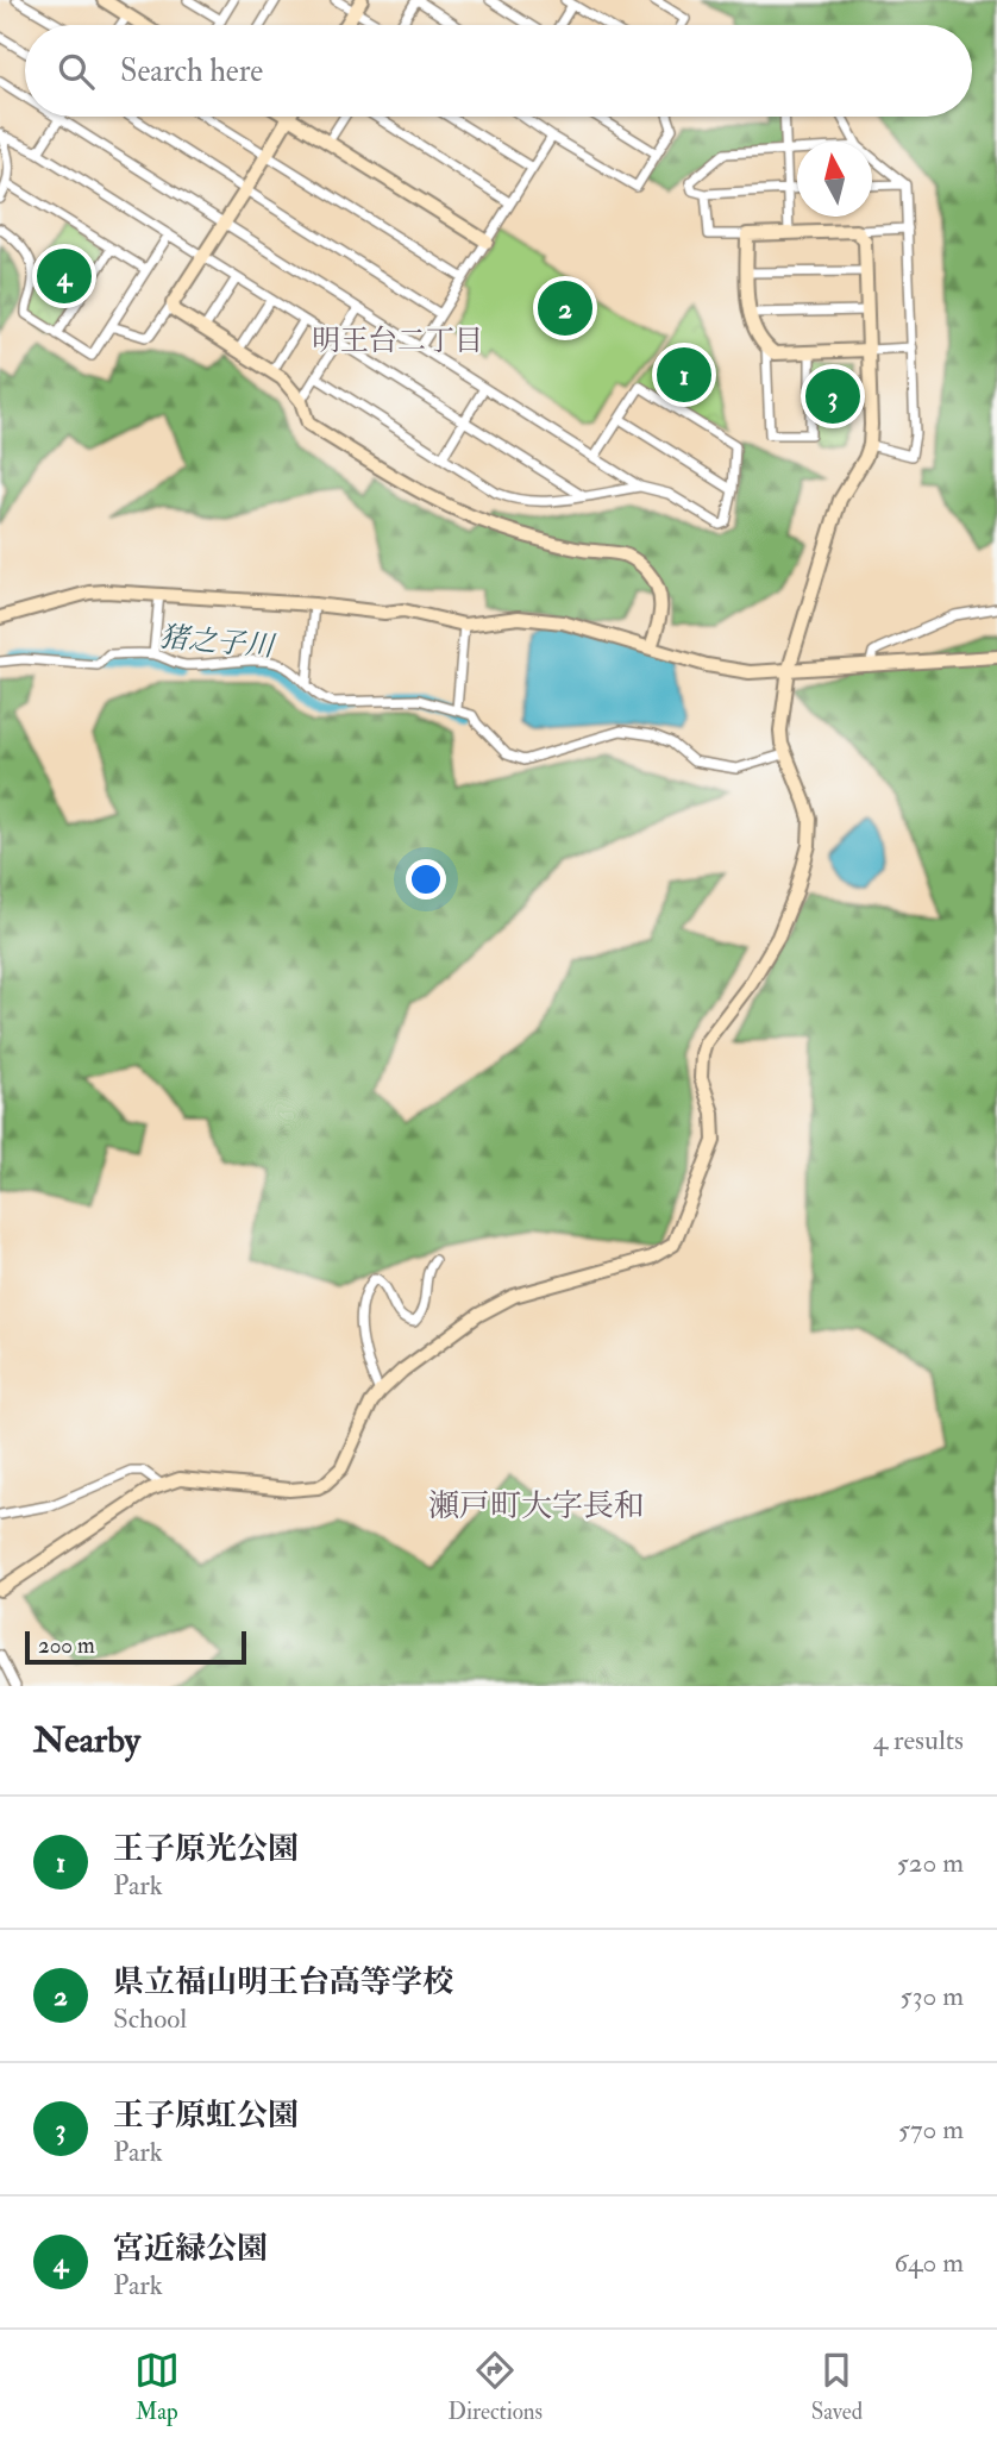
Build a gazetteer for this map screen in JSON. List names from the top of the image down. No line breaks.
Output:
{"districts":["明王台二丁目","瀬戸町大字長和"],"water":["猪之子川"],"scale_bar":"200 m","north":"top","page":{"search":"Search here","pins":["4","2","1","3"],"scale":"200 m","heading":["Nearby","4 results"],"list":[{"mark":"1","name":"王子原光公園","note":"Park","value":"520 m"},{"mark":"2","name":"県立福山明王台高等学校","note":"School","value":"530 m"},{"mark":"3","name":"王子原虹公園","note":"Park","value":"570 m"},{"mark":"4","name":"宮近緑公園","note":"Park","value":"640 m"}],"nav":["Map","Directions","Saved"]}}
